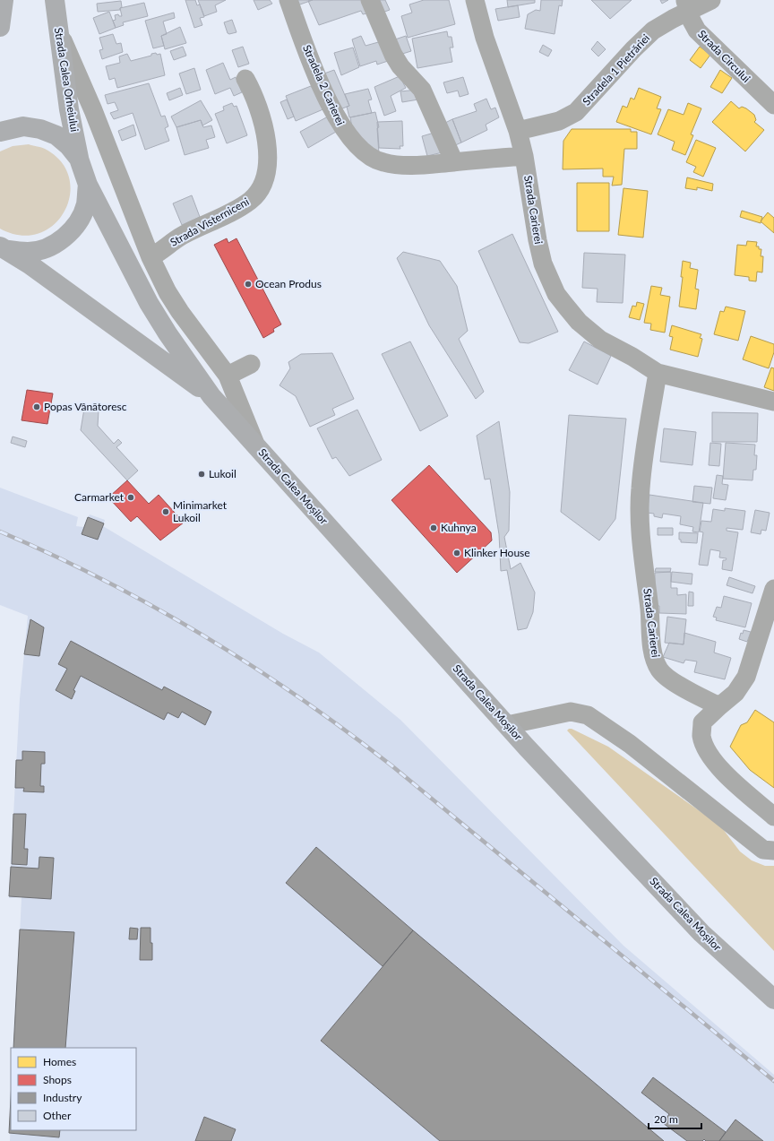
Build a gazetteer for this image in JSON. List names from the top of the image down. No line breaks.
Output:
{"streets":{"main road":["Strada Calea Orheiului","Strada Calea Moșilor"],"street":["Strada Circului","Stradela 1 Pietrăriei","Stradela 2 Carierei","Strada Carierei","Strada Visterniceni"]},"crossings":[["Strada Circului","Stradela 1 Pietrăriei"],["Stradela 1 Pietrăriei","Strada Carierei"],["Stradela 2 Carierei","Strada Carierei"]],"places":["Ocean Produs","Popas Vânătoresc","Lukoil","Carmarket","Minimarket Lukoil","Kuhnya","Klinker House"],"legend":["Homes","Shops","Industry","Other"],"scale_bar":"20 m"}
